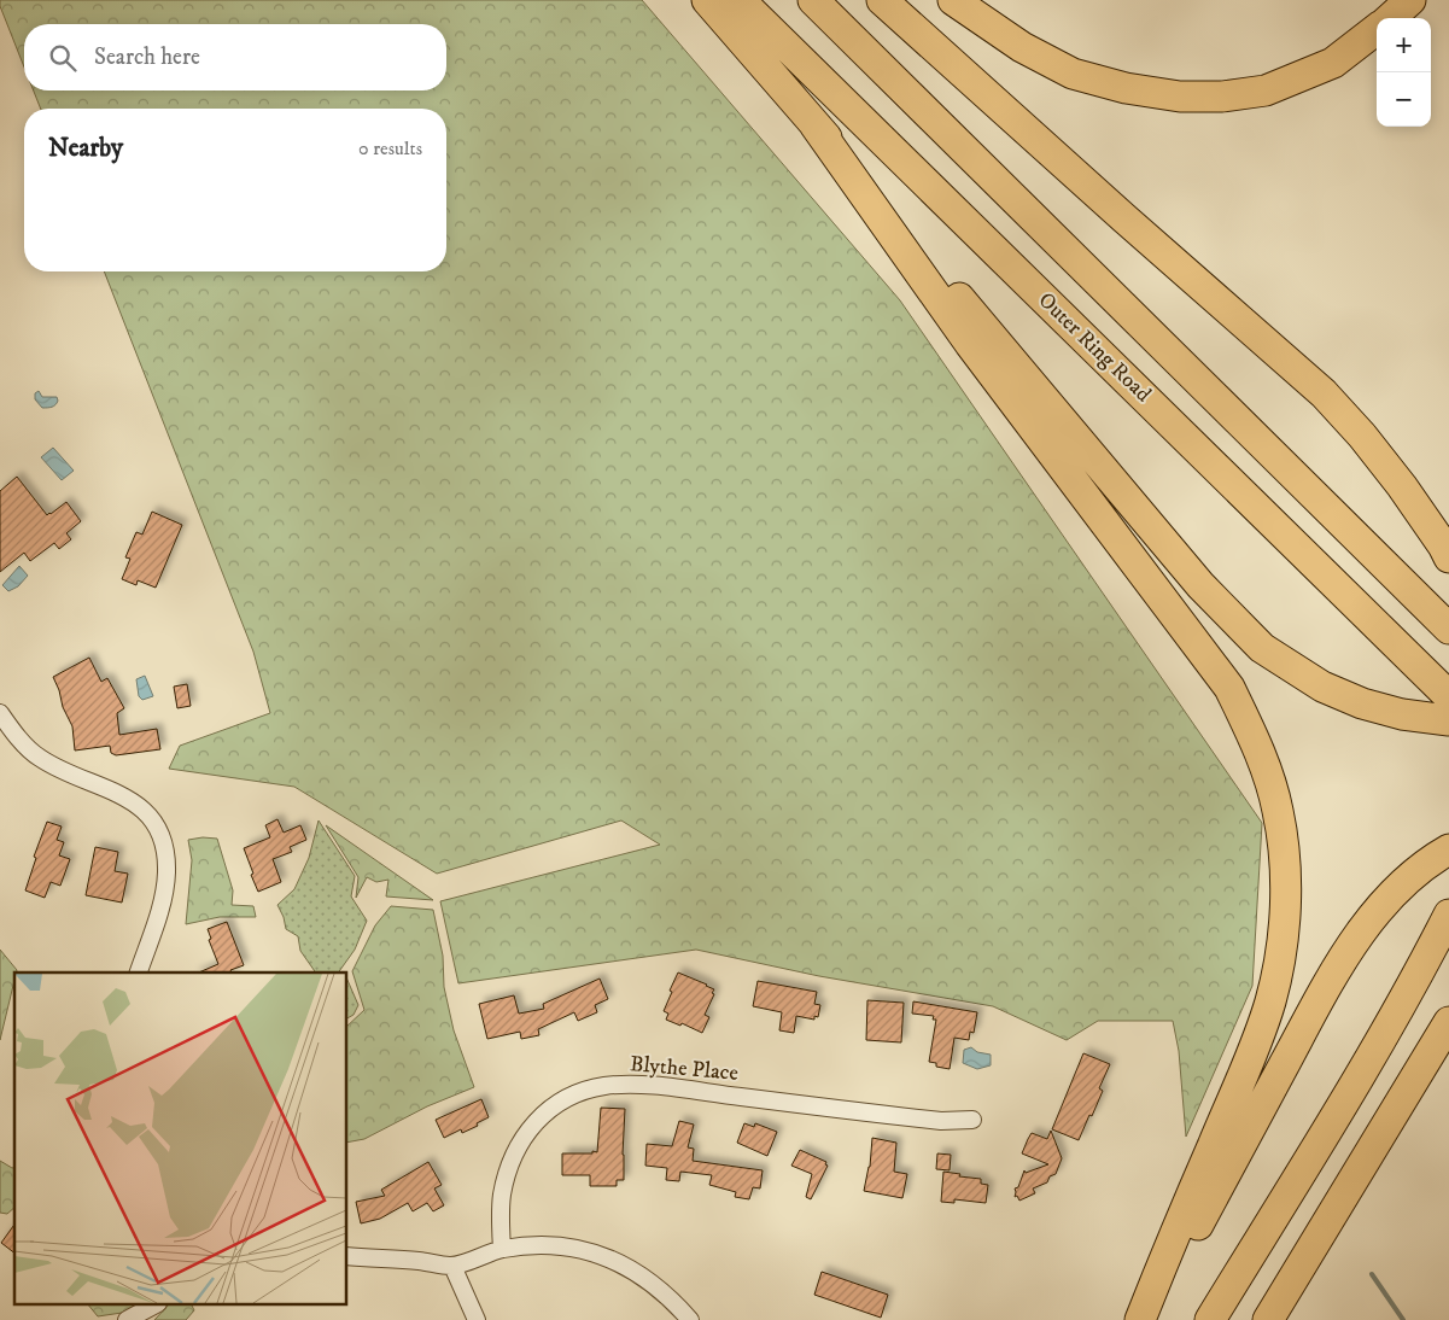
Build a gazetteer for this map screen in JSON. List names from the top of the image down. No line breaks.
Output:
{"streets":{"highway":["Outer Ring Road"],"street":["Blythe Place"]},"page":{"map_buttons":["+","−"],"search":"Search here","heading":["Nearby","0 results"]}}
